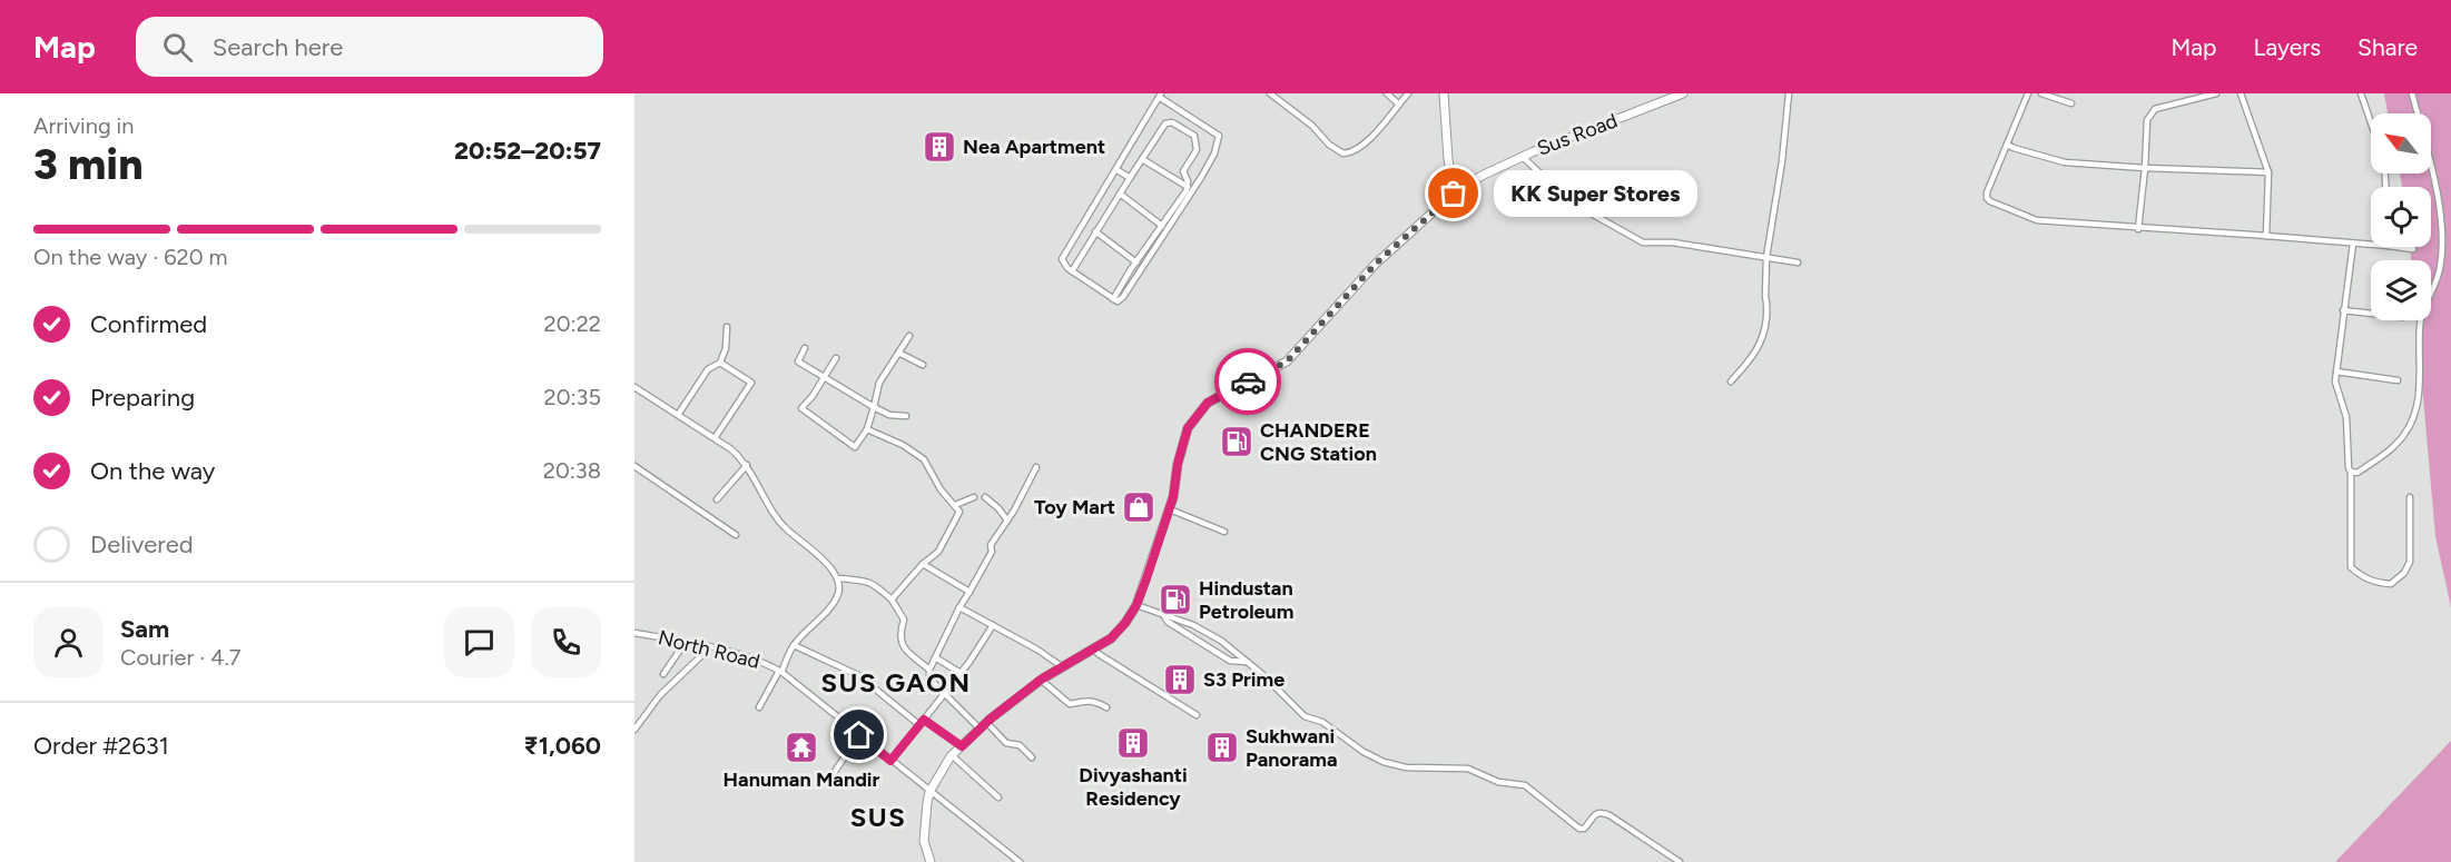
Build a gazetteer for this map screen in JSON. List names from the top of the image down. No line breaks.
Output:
{"streets":{"main road":["Sus Road"],"street":["North Road"]},"crossings":[["Sus Road","North Road"]],"districts":["SUS GAON","SUS"],"places":{"building":["Nea Apartment","S3 Prime","Divyashanti Residency","Sukhwani Panorama"],"other":["KK Super Stores"],"fuel station":["CHANDERE CNG Station","Hindustan Petroleum"],"shop":["Toy Mart"],"temple":["Hanuman Mandir"]},"north":"top left","page":{"header":"Map","search":"Search here","nav":["Map","Layers","Share"],"heading":["3 min","Arriving in","20:52–20:57"],"panel":["Sam","Courier · 4.7","Order #2631","₹1,060"],"bubble":"KK Super Stores","bar":"On the way · 620 m","list":[["Confirmed","20:22"],["Preparing","20:35"],["On the way","20:38"],"Delivered"]}}
